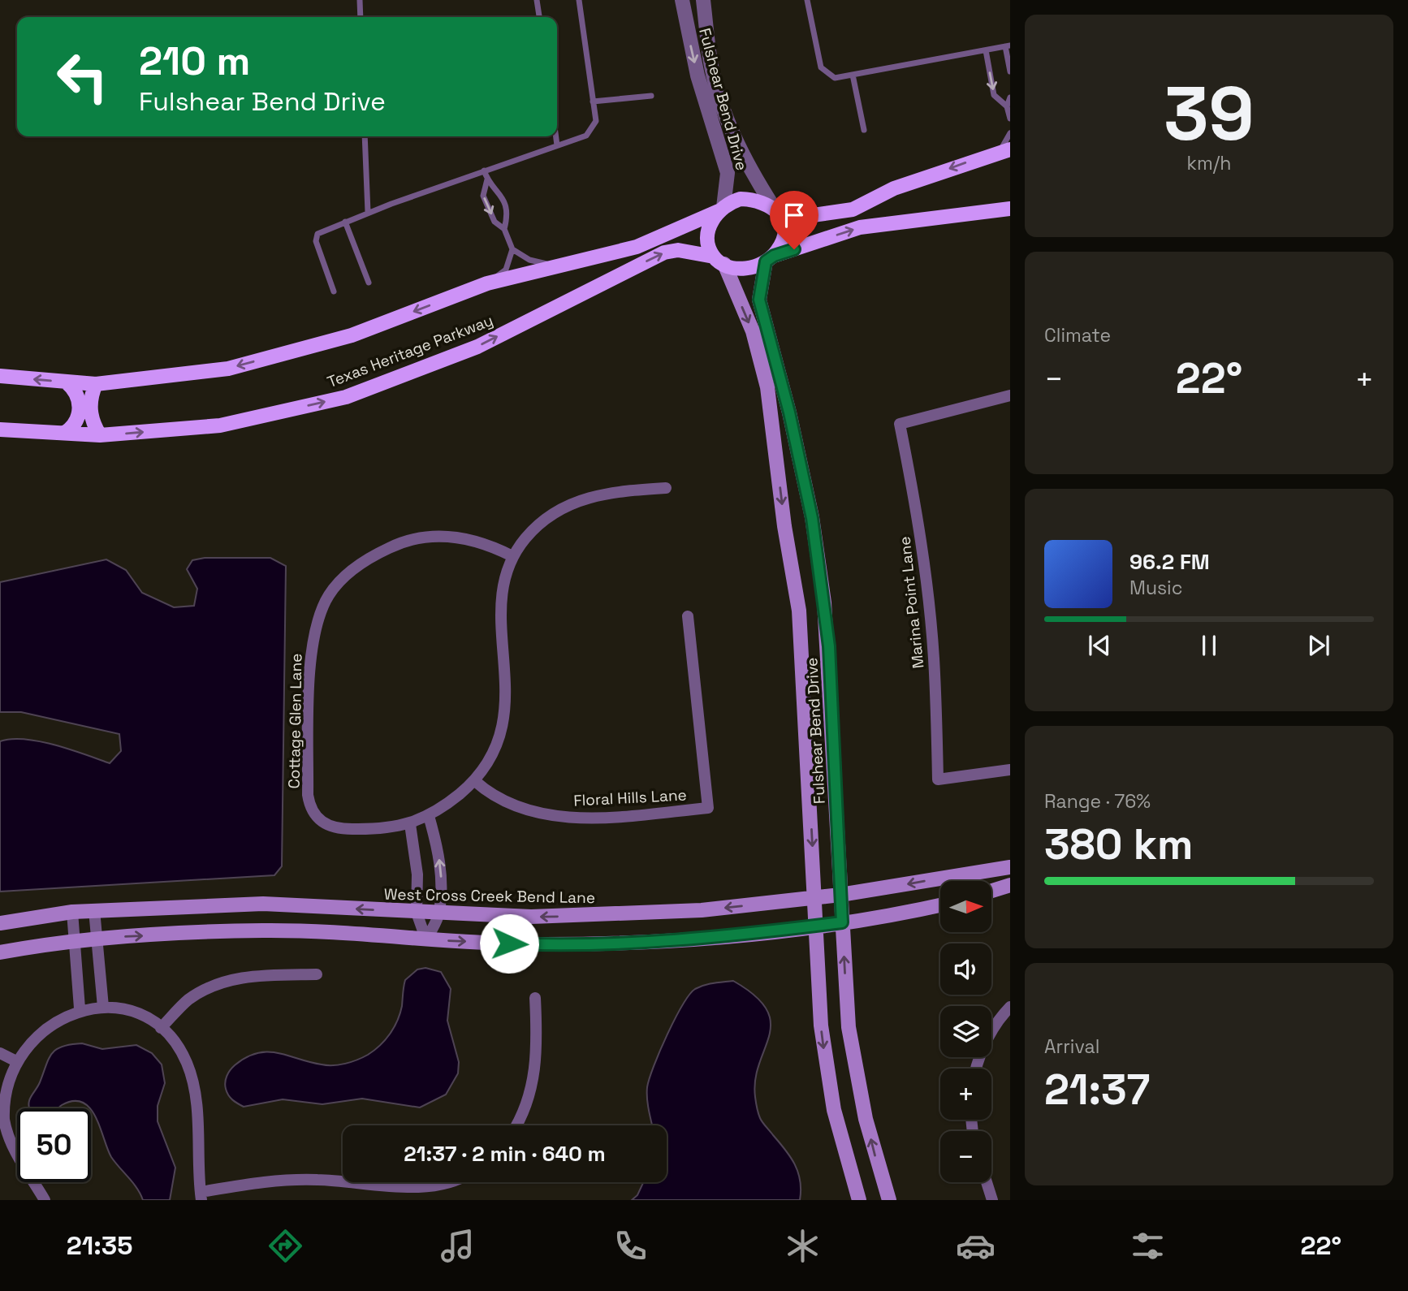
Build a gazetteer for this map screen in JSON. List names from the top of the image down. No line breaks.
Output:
{"streets":{"main road":["Fulshear Bend Drive","Texas Heritage Parkway","West Cross Creek Bend Lane"],"street":["Marina Point Lane","Cottage Glen Lane","Floral Hills Lane"]},"crossings":[["Fulshear Bend Drive","Texas Heritage Parkway"],["Fulshear Bend Drive","West Cross Creek Bend Lane"]],"north":"right","page":{"tile":[["39","km/h"],"Climate",["Range · 76%","380 km"],["Arrival","21:37"]],"turn":["210 m","Fulshear Bend Drive"],"heat":["−","22°","+"],"song":["96.2 FM","Music"],"map_buttons":["+","−"],"limit":"50","trip":"21:37 · 2 min · 640 m","tabs":["21:35","22°"]}}
